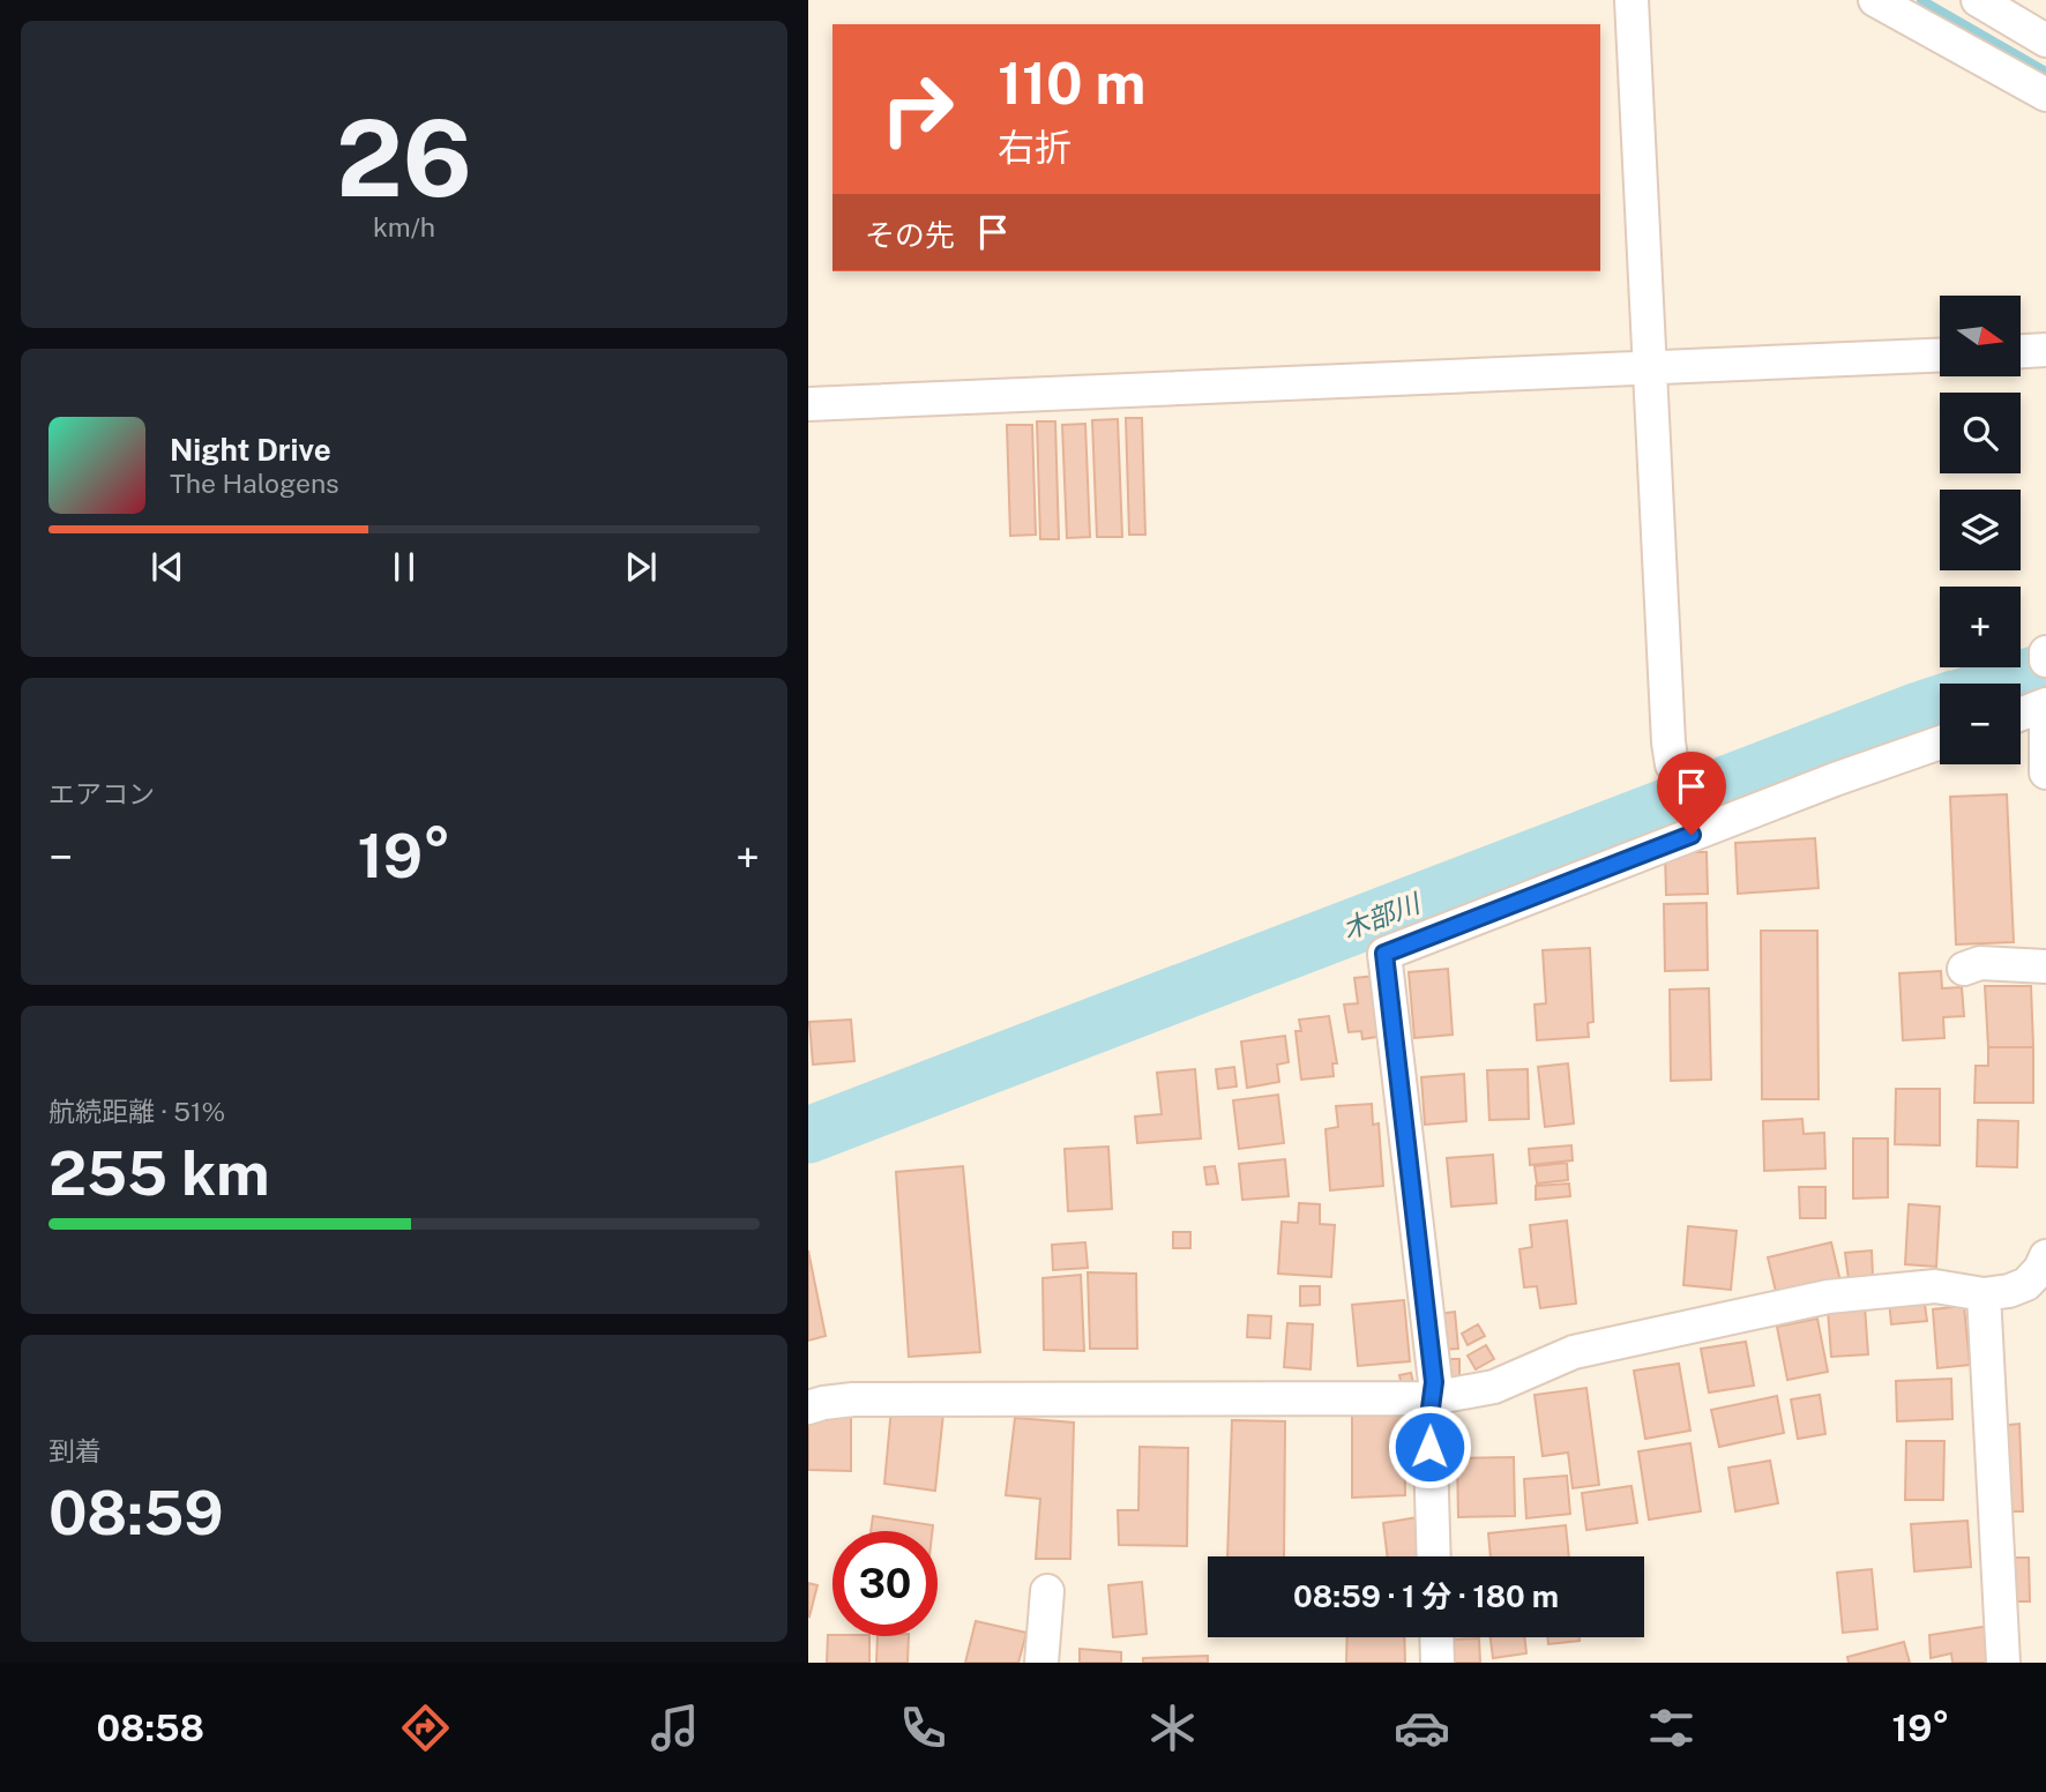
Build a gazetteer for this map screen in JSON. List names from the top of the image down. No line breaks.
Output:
{"water":["木部川"],"north":"right","page":{"tile":[["26","km/h"],"エアコン",["航続距離 · 51%","255 km"],["到着","08:59"]],"turn":["110 m","右折"],"then":"その先","map_buttons":["+","−"],"song":["Night Drive","The Halogens"],"heat":["−","19°","+"],"limit":"30","trip":"08:59 · 1 分 · 180 m","tabs":["08:58","19°"]}}
